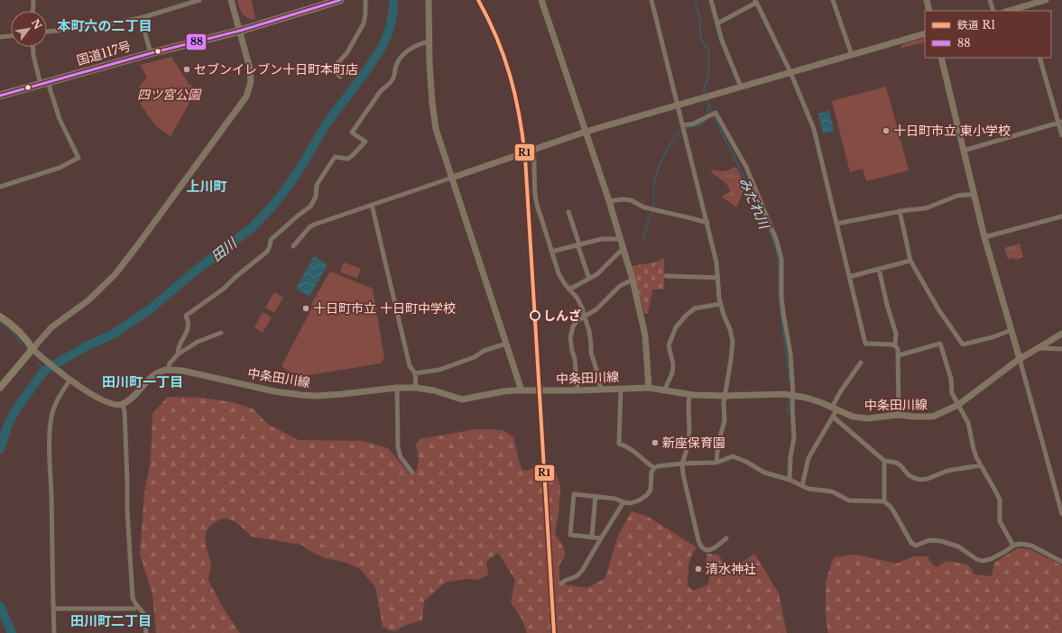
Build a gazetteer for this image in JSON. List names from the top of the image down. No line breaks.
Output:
{"streets":{"highway":["国道117号"],"street":["中条田川線"]},"districts":["本町六の二丁目","上川町","田川町一丁目","田川町二丁目"],"water":["みだれ川","田川"],"parks":["四ツ宮公園"],"places":["セブンイレブン十日町本町店","十日町市立 東小学校","十日町市立 十日町中学校","しんざ","新座保育園","清水神社"],"lines":["rail line R1","transit line 88"],"legend":["鉄道 R1","88"],"north":"top right"}
